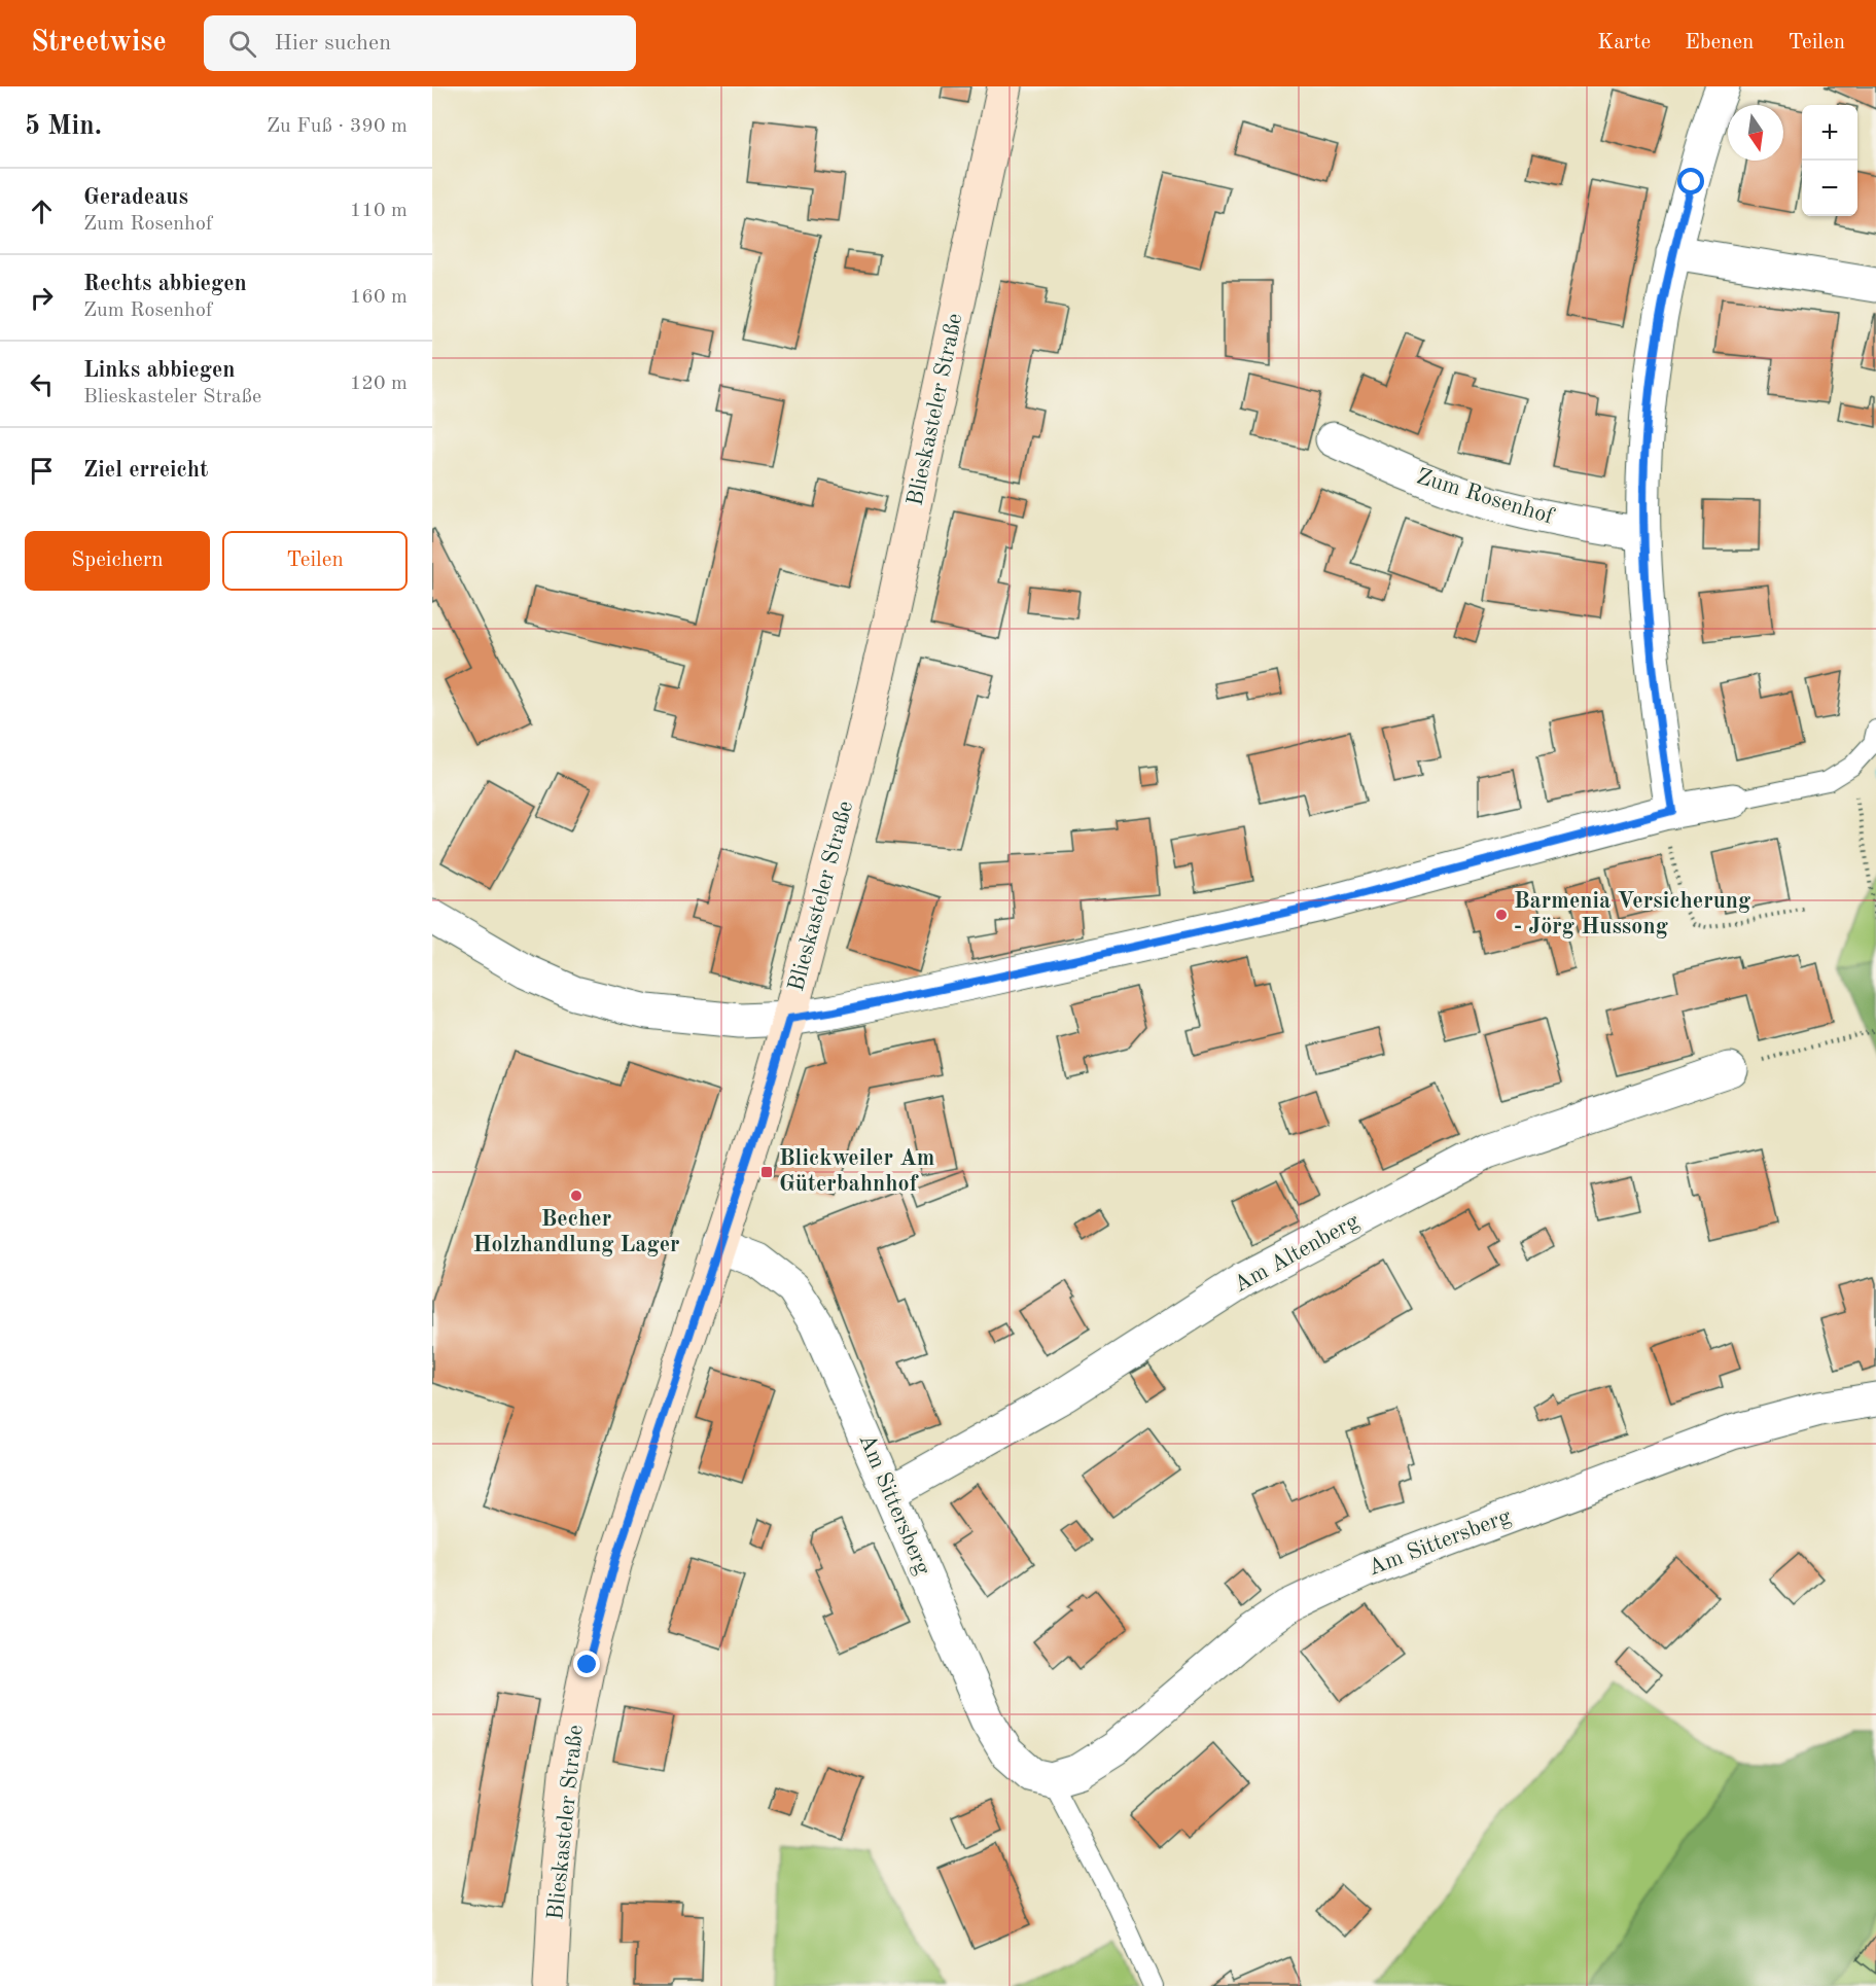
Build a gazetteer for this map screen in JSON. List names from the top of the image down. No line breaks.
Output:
{"streets":{"street":["Blieskasteler Straße","Zum Rosenhof","Am Altenberg","Am Sittersberg"]},"crossings":[["Blieskasteler Straße","Am Sittersberg"],["Am Altenberg","Am Sittersberg"]],"places":{"other":["Barmenia Versicherung - Jörg Hussong","Becher Holzhandlung Lager"],"transit":["Blickweiler Am Güterbahnhof"]},"north":"bottom","page":{"header":"Streetwise","search":"Hier suchen","nav":["Karte","Ebenen","Teilen"],"heading":["5 Min.","Zu Fuß · 390 m"],"map_buttons":["+","−"],"list":[["Geradeaus","Zum Rosenhof","110 m"],["Rechts abbiegen","Zum Rosenhof","160 m"],["Links abbiegen","Blieskasteler Straße","120 m"],"Ziel erreicht"],"buttons":["Speichern","Teilen"]}}
